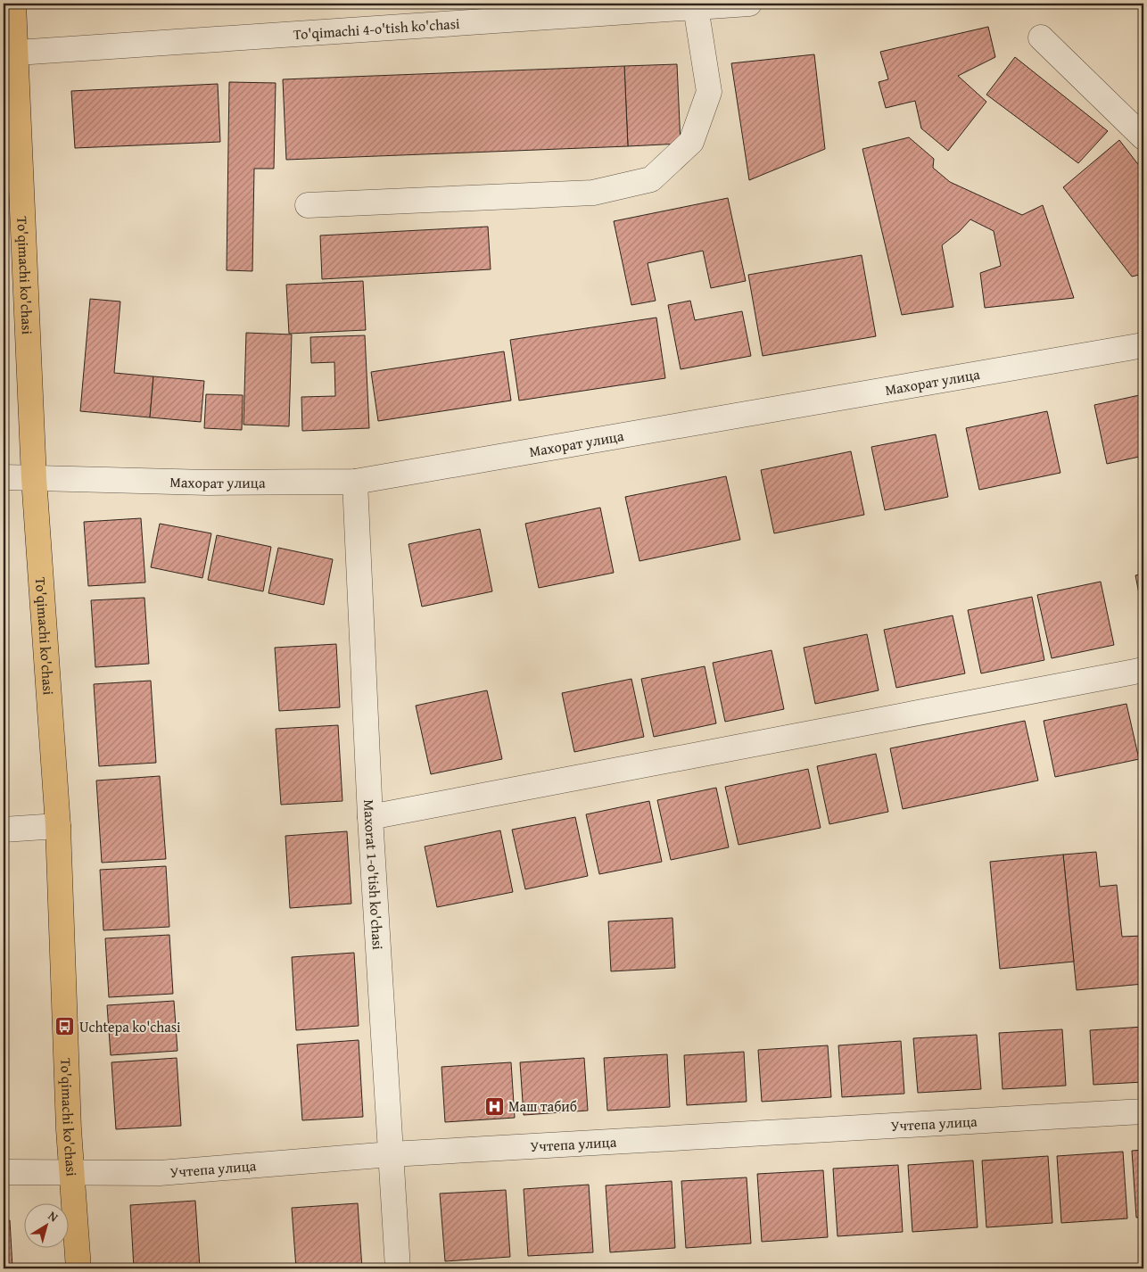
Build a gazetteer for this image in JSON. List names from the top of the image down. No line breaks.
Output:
{"streets":{"main road":["To'qimachi ko'chasi"],"street":["To'qimachi 4-o'tish ko'chasi","Махорат улица","Maxorat 1-o'tish ko'chasi","Учтепа улица"]},"crossings":[["To'qimachi 4-o'tish ko'chasi","To'qimachi ko'chasi"],["To'qimachi ko'chasi","Махорат улица"],["To'qimachi ko'chasi","Учтепа улица"],["Махорат улица","Maxorat 1-o'tish ko'chasi"],["Maxorat 1-o'tish ko'chasi","Учтепа улица"]],"places":{"bus stop":["Uchtepa ko'chasi"],"hospital":["Маш табиб"]},"north":"top right"}
